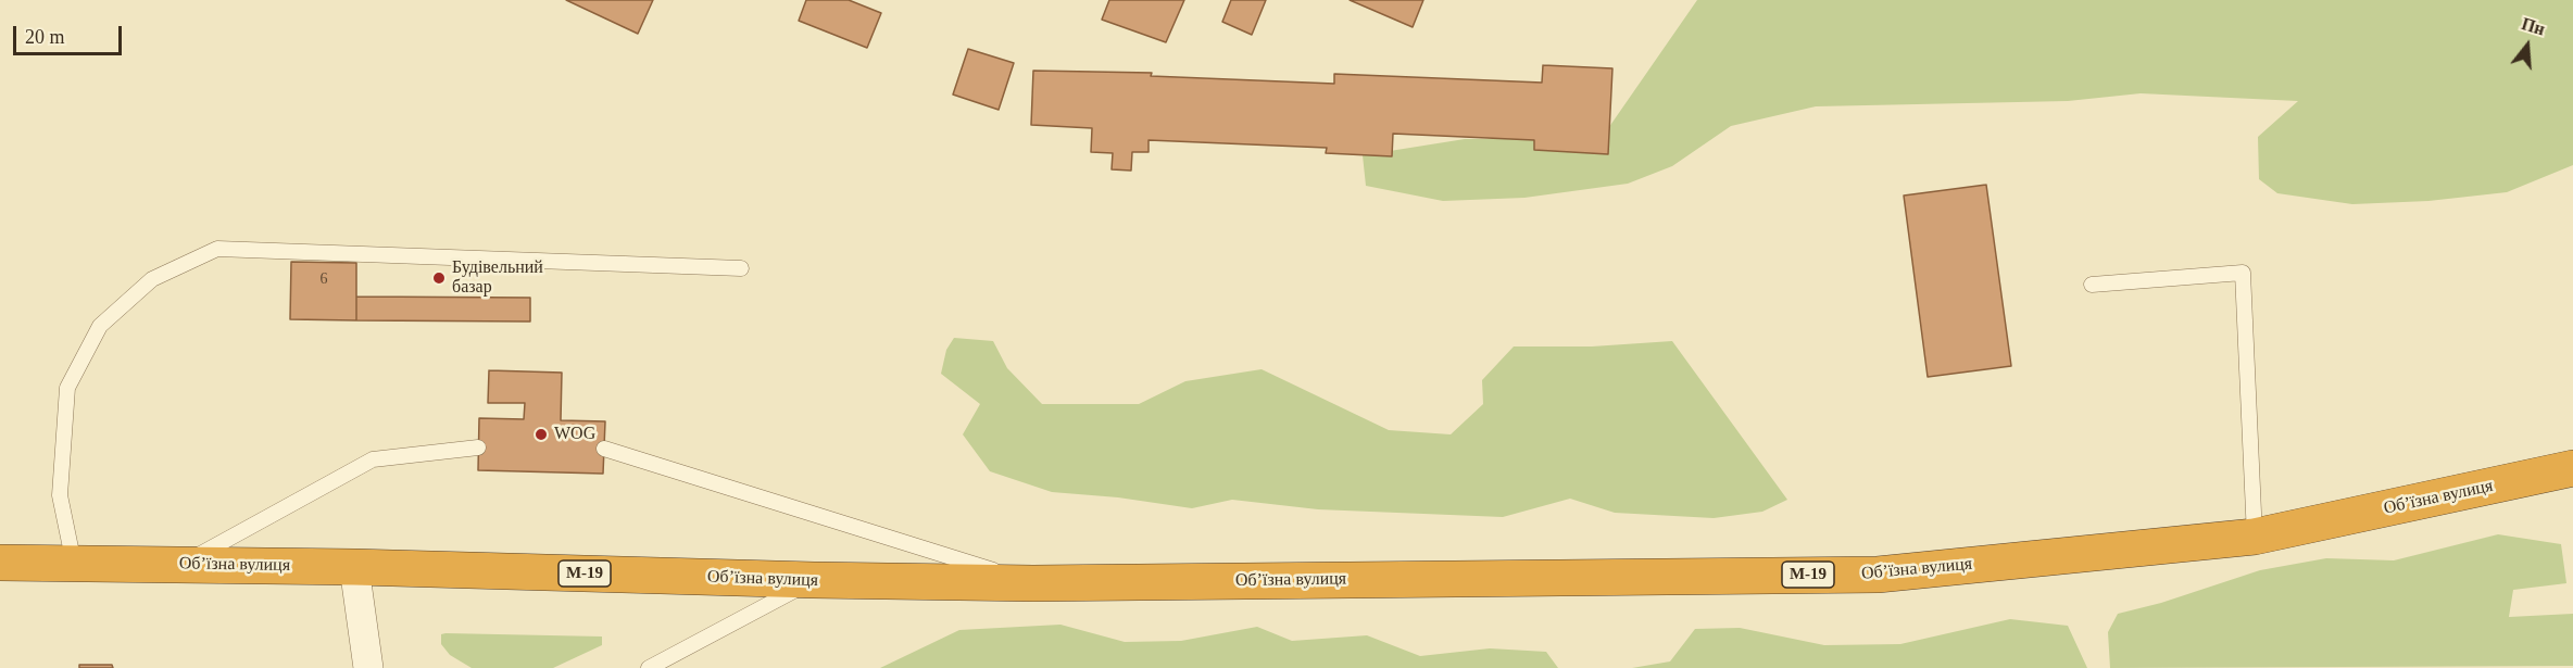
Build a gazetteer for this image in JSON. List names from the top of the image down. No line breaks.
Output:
{"streets":{"highway":["Обʼїзна вулиця","М-19"]},"places":["Будівельний базар","WOG"],"house_numbers":["6"],"scale_bar":"20 m","north":"top"}
